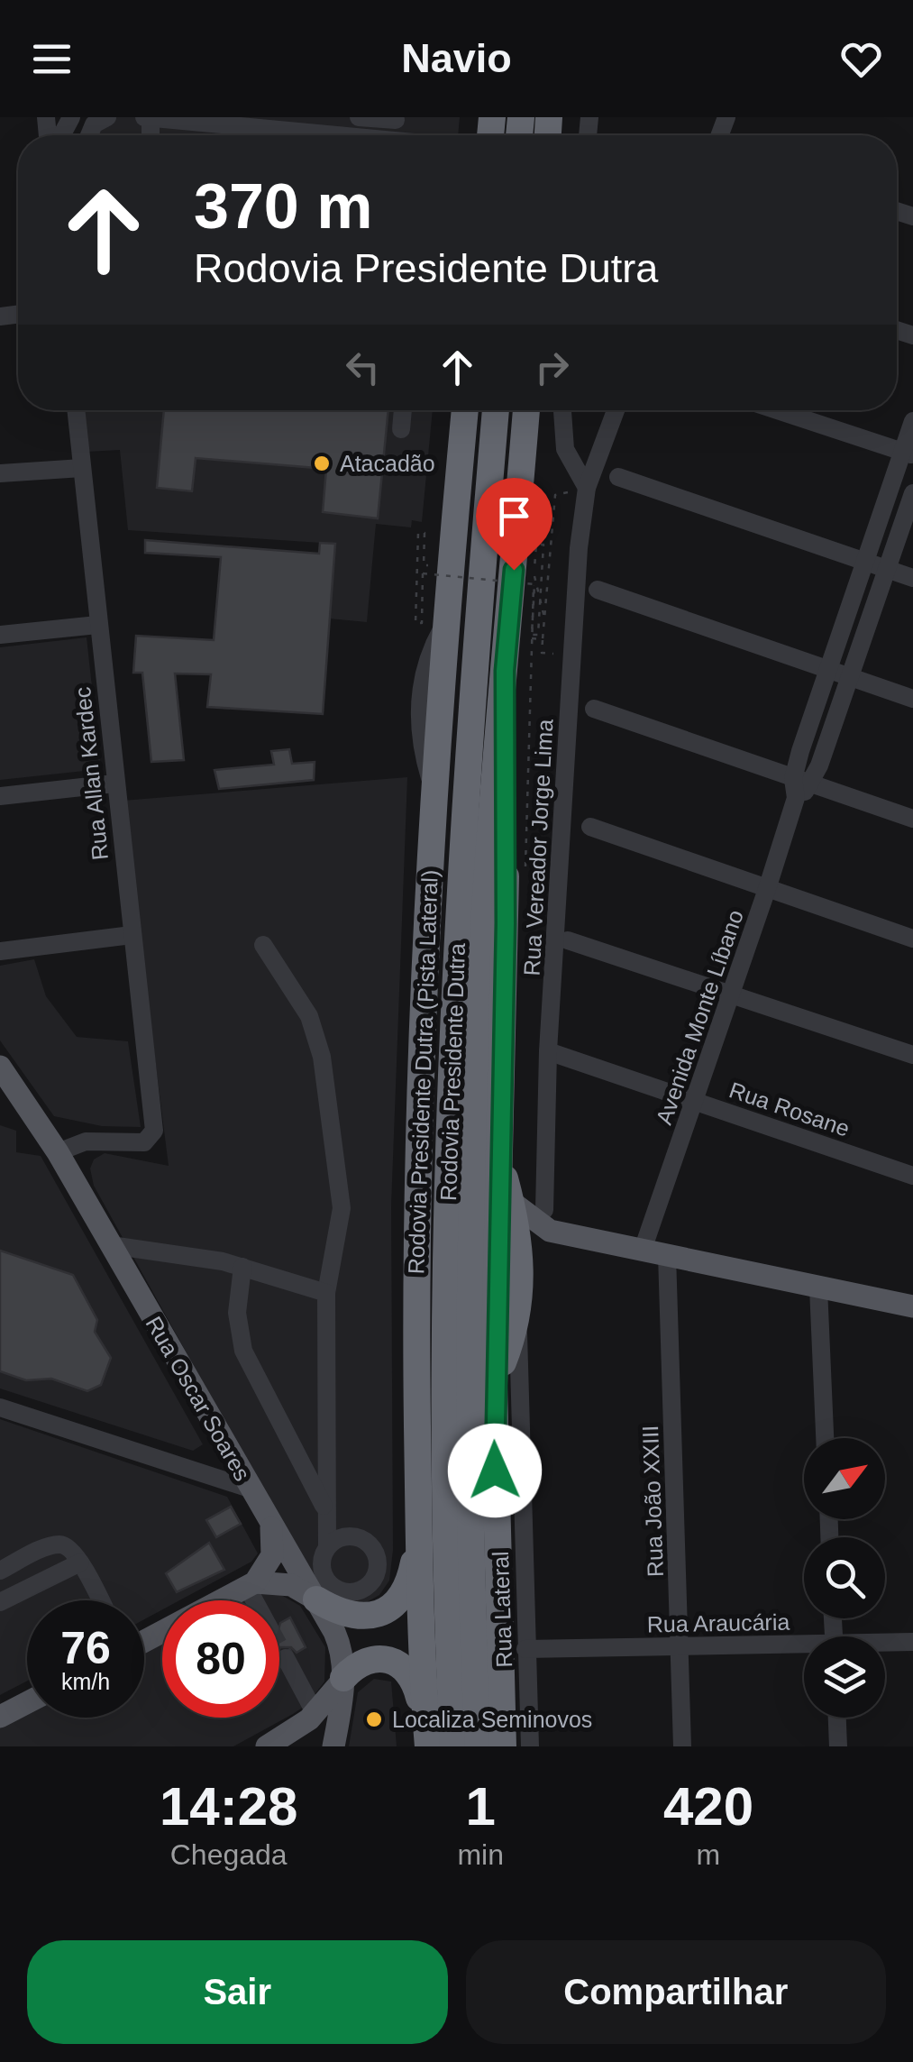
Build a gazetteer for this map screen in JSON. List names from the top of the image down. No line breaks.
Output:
{"streets":{"highway":["Rodovia Presidente Dutra (Pista Lateral)","Rodovia Presidente Dutra"],"main road":["Rua Oscar Soares"],"street":["Rua Allan Kardec","Rua Vereador Jorge Lima","Avenida Monte Líbano","Rua Rosane","Rua João XXIII","Rua Lateral","Rua Araucária"]},"crossings":[["Rua Allan Kardec","Rua Oscar Soares"],["Rua Vereador Jorge Lima","Rua Rosane"],["Avenida Monte Líbano","Rua Rosane"],["Rua João XXIII","Rua Araucária"],["Rua Lateral","Rua Araucária"]],"places":["Atacadão","Localiza Seminovos"],"north":"top right","page":{"header":"Navio","turn":["370 m","Rodovia Presidente Dutra"],"speed":"76 km/h","limit":"80","eta":["14:28","Chegada","1","min","420","m"],"buttons":["Sair","Compartilhar"]}}
